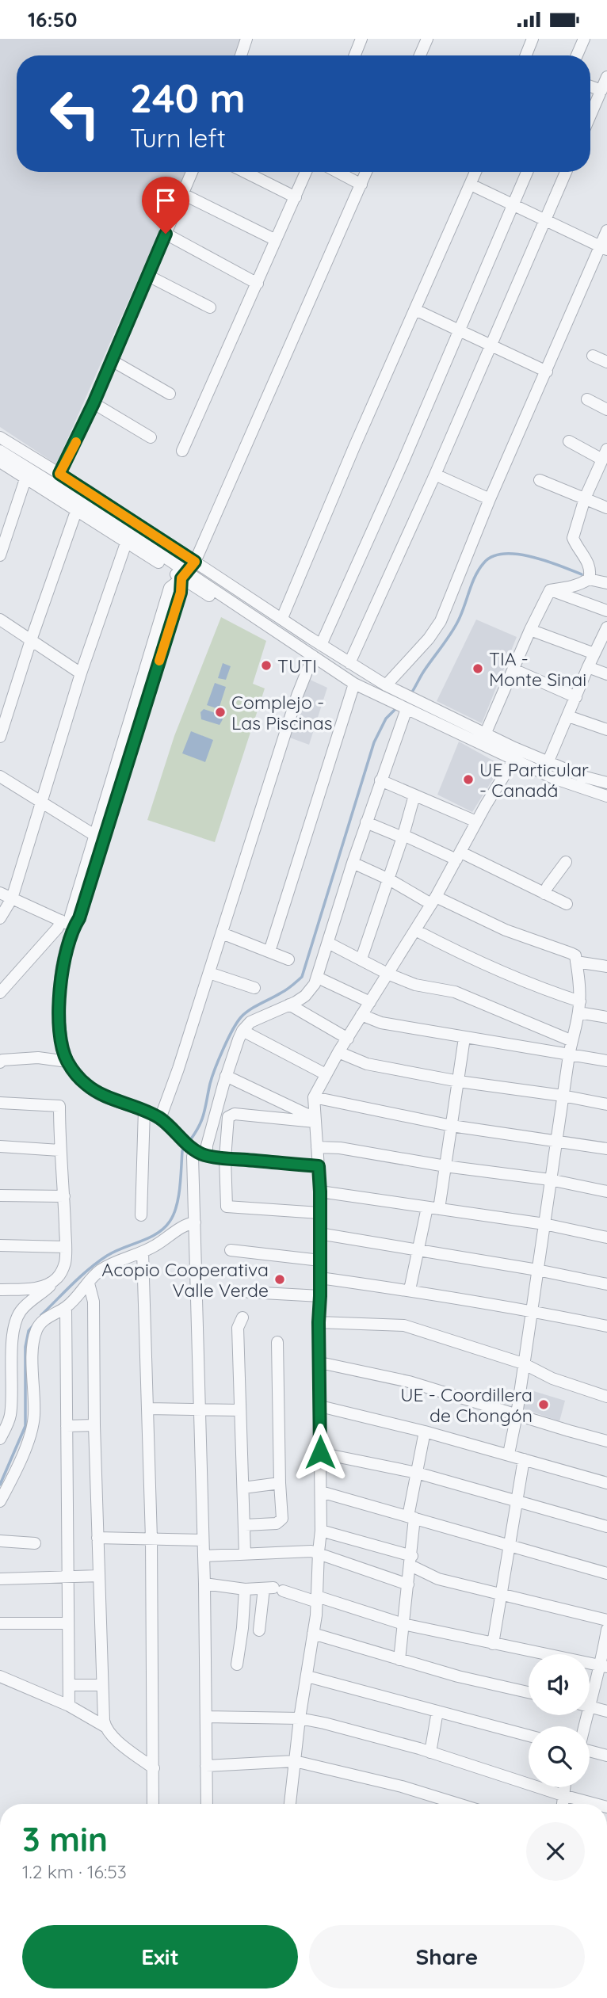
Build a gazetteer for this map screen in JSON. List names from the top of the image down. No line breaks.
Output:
{"places":["TUTI","TIA - Monte Sinai","Complejo - Las Piscinas","UE Particular - Canadá","Acopio Cooperativa Valle Verde","UE - Coordillera de Chongón"],"page":{"status":"16:50","turn":["240 m","Turn left"],"heading":["3 min","1.2 km · 16:53"],"buttons":["Exit","Share"]}}
